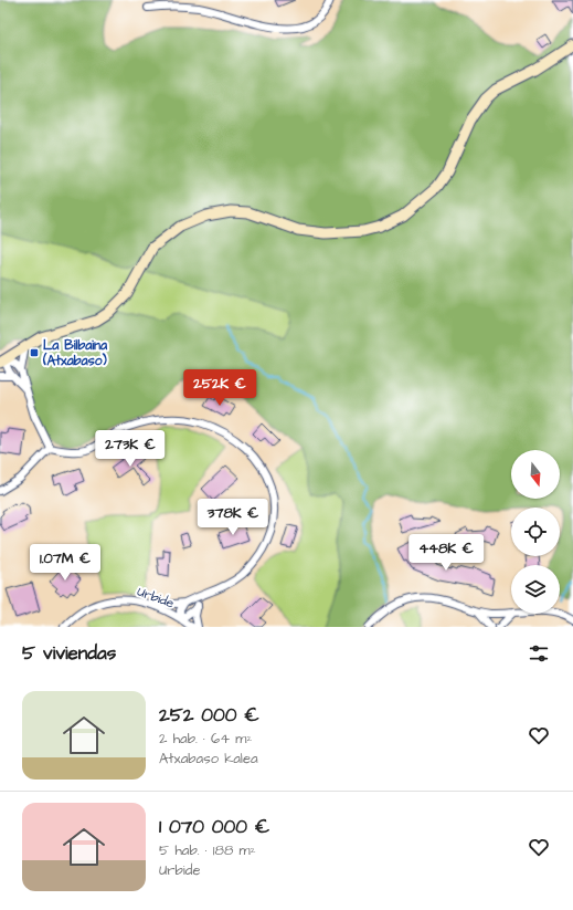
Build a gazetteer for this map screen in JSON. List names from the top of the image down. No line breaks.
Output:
{"streets":{"street":["Urbide"]},"places":{"transit":["La Bilbaina (Atxabaso)"]},"north":"bottom","page":{"price":["252K €","273K €","378K €","448K €","1.07M €"],"heading":"5 viviendas","list":[{"name":"252 000 €","note":"2 hab. · 64 m² · Atxabaso kalea"},{"name":"1 070 000 €","note":"5 hab. · 188 m² · Urbide"}]}}
